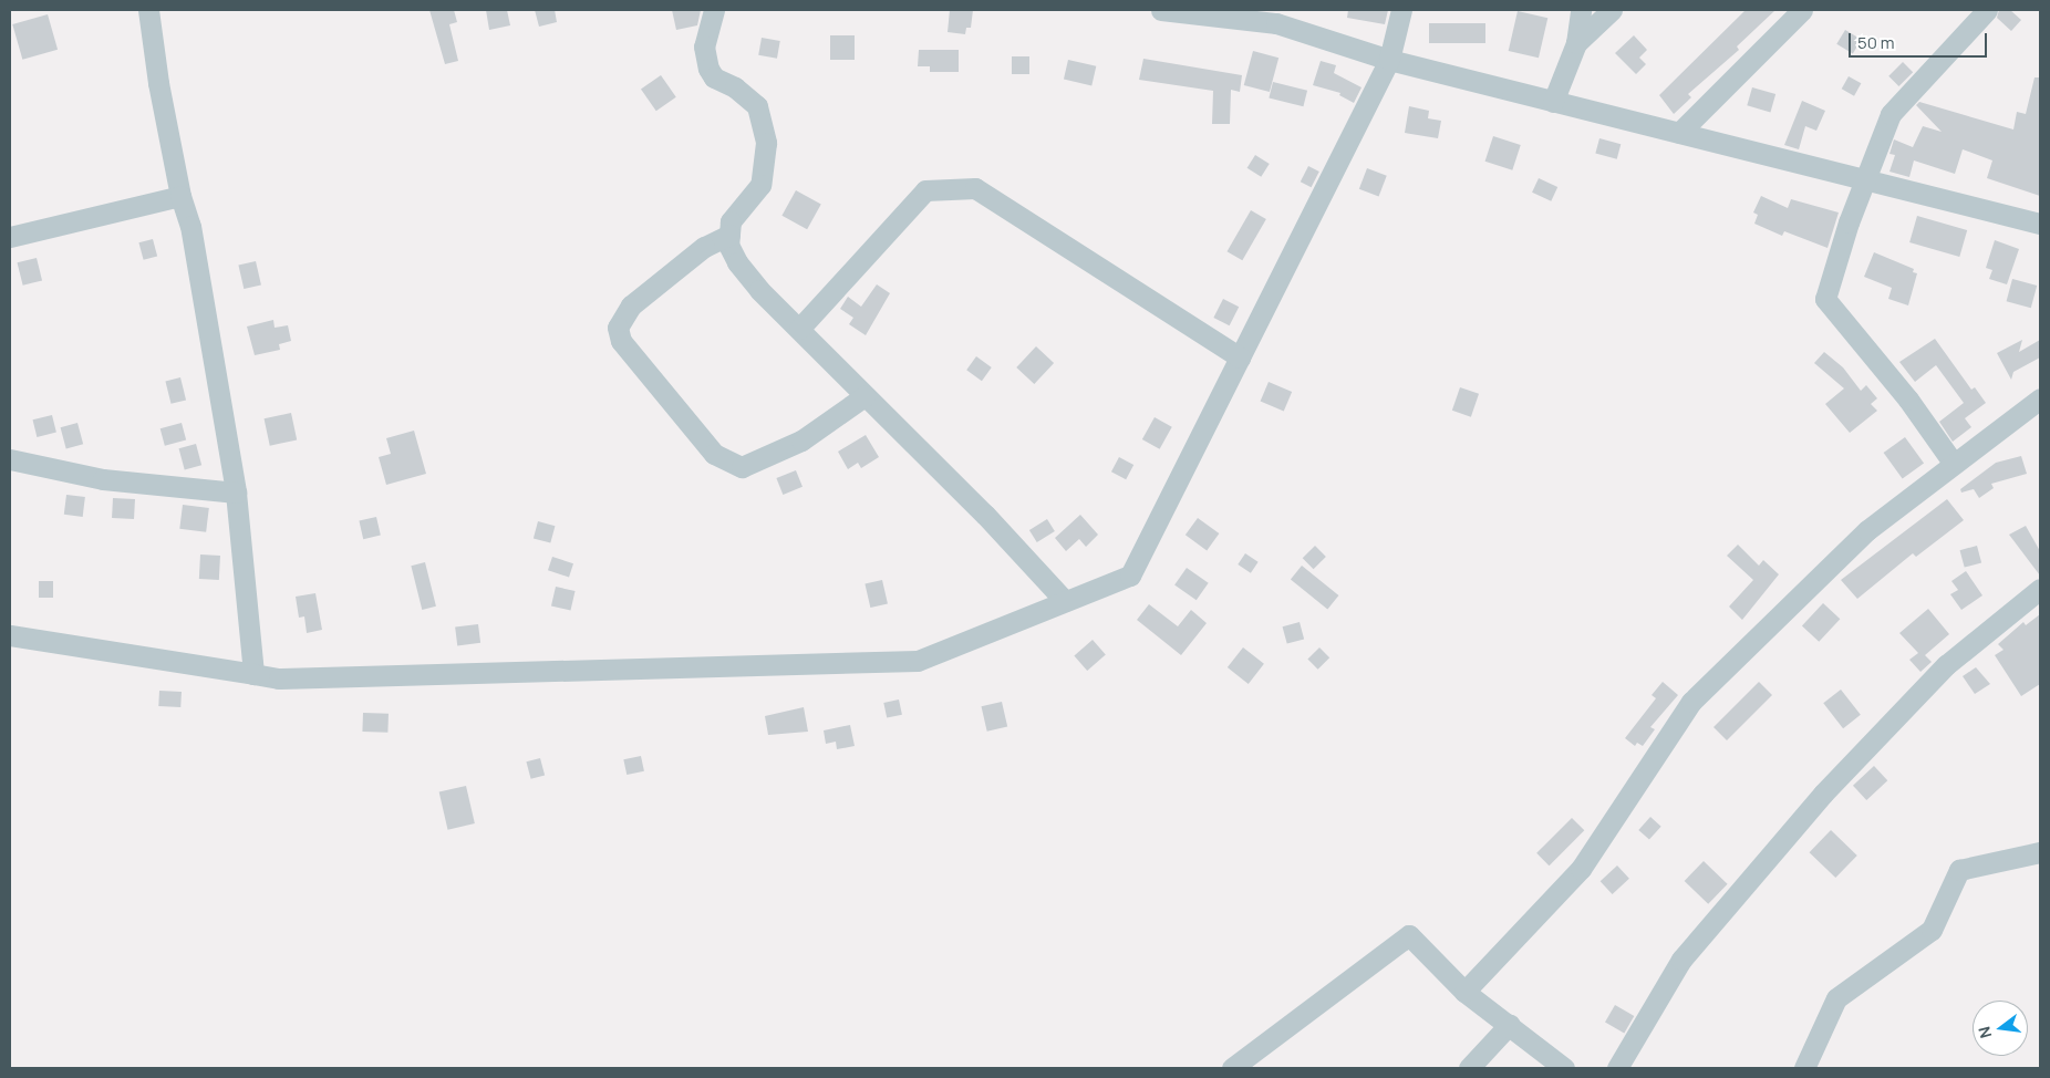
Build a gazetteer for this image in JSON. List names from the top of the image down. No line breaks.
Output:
{"scale_bar":"50 m","north":"left"}
